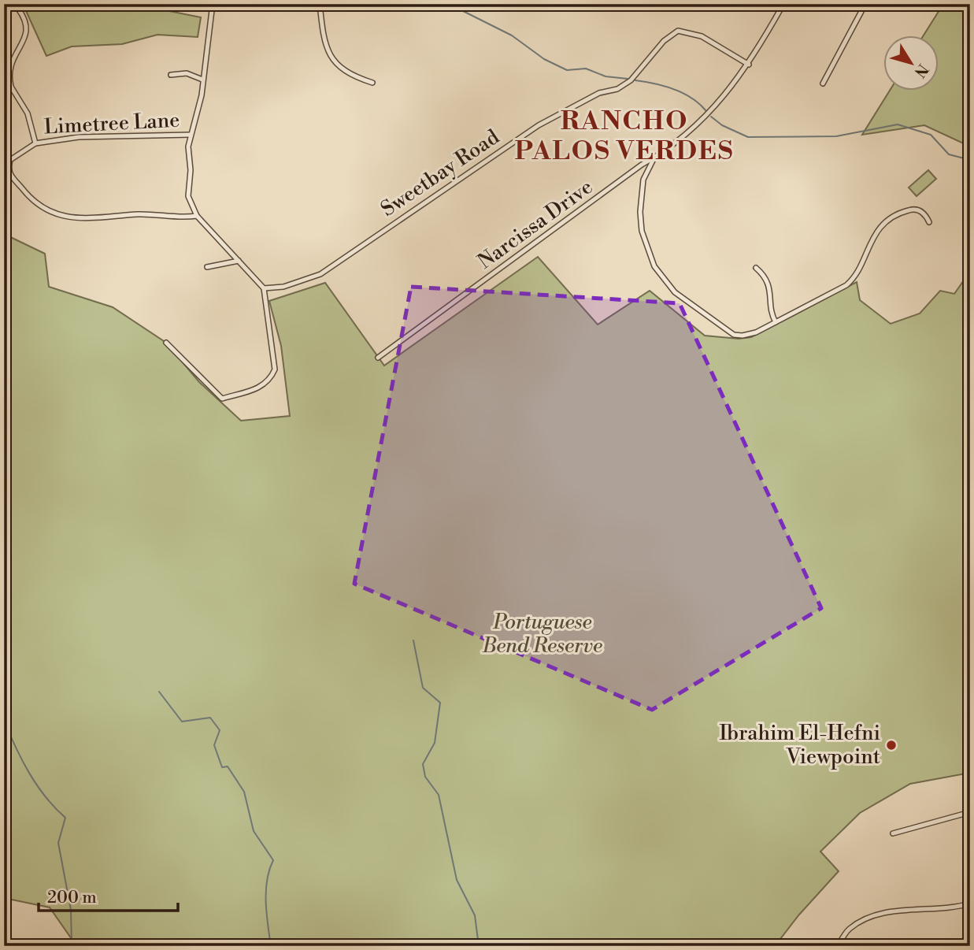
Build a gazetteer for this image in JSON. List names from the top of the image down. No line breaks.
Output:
{"streets":{"street":["Limetree Lane","Sweetbay Road","Narcissa Drive"]},"crossings":[["Sweetbay Road","Narcissa Drive"]],"districts":["RANCHO PALOS VERDES"],"parks":["Portuguese Bend Reserve"],"places":["Ibrahim El-Hefni Viewpoint"],"scale_bar":"200 m","north":"bottom right"}
